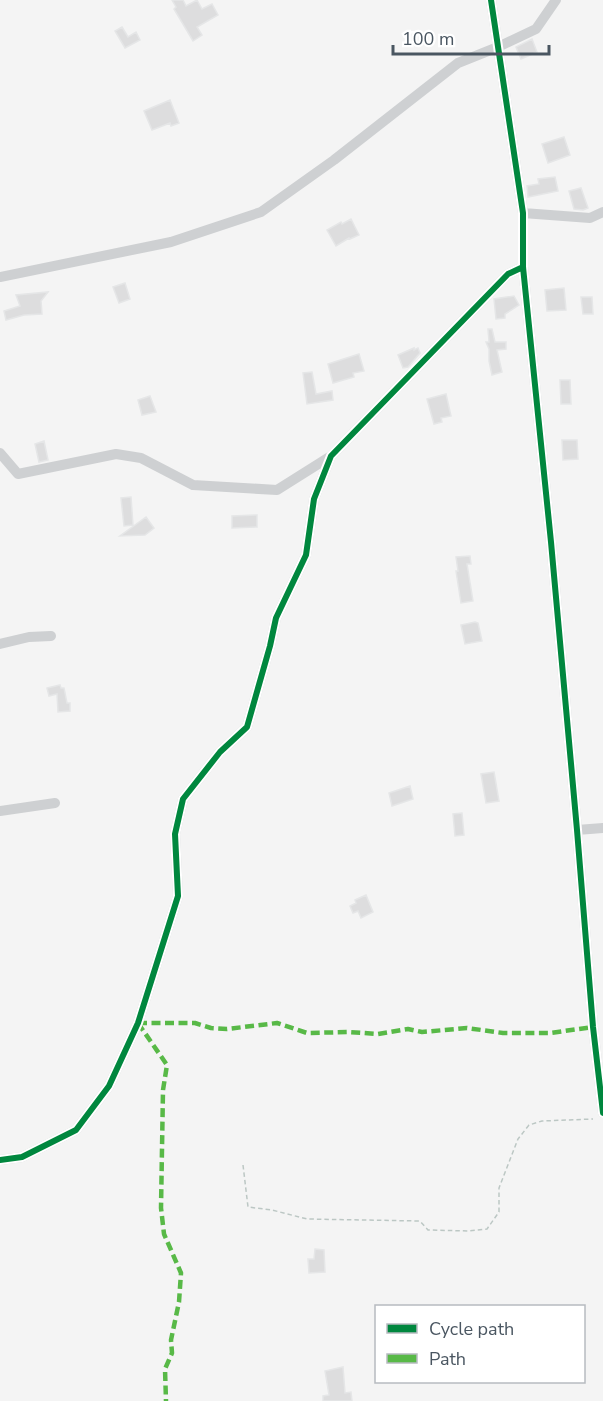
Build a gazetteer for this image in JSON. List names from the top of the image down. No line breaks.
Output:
{"legend":["Cycle path","Path"],"scale_bar":"100 m"}
